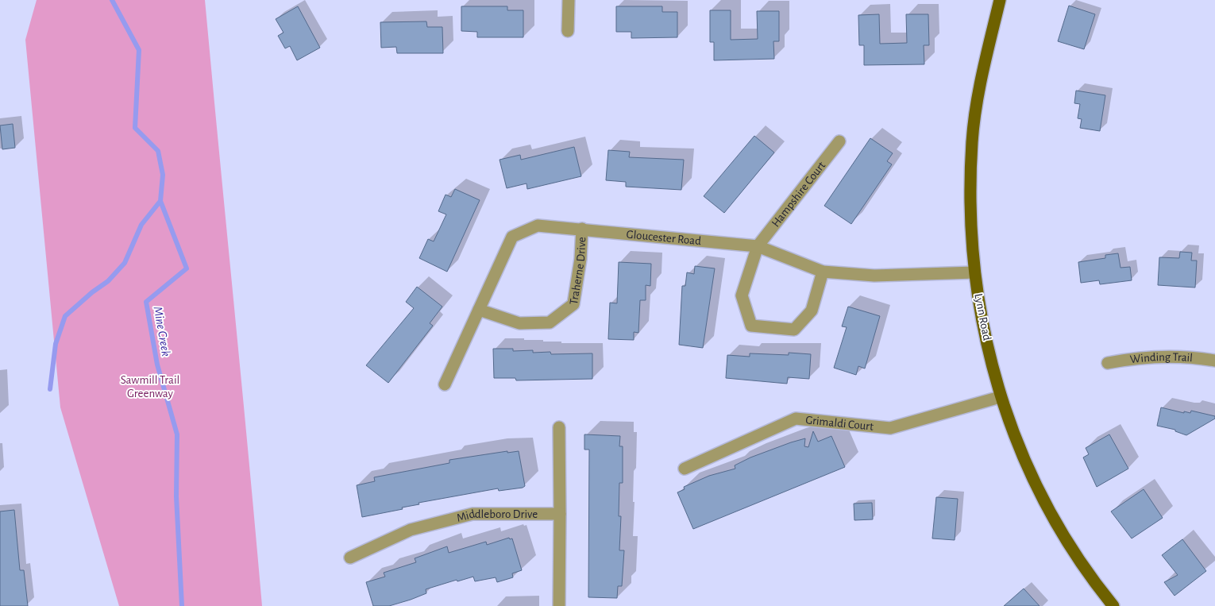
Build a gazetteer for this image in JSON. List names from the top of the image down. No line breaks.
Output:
{"streets":{"main road":["Lynn Road"],"street":["Hampshire Court","Gloucester Road","Traherne Drive","Winding Trail","Grimaldi Court","Middleboro Drive"]},"crossings":[["Hampshire Court","Gloucester Road"],["Gloucester Road","Traherne Drive"],["Gloucester Road","Lynn Road"],["Lynn Road","Grimaldi Court"]],"water":["Mine Creek"],"parks":["Sawmill Trail Greenway"]}
